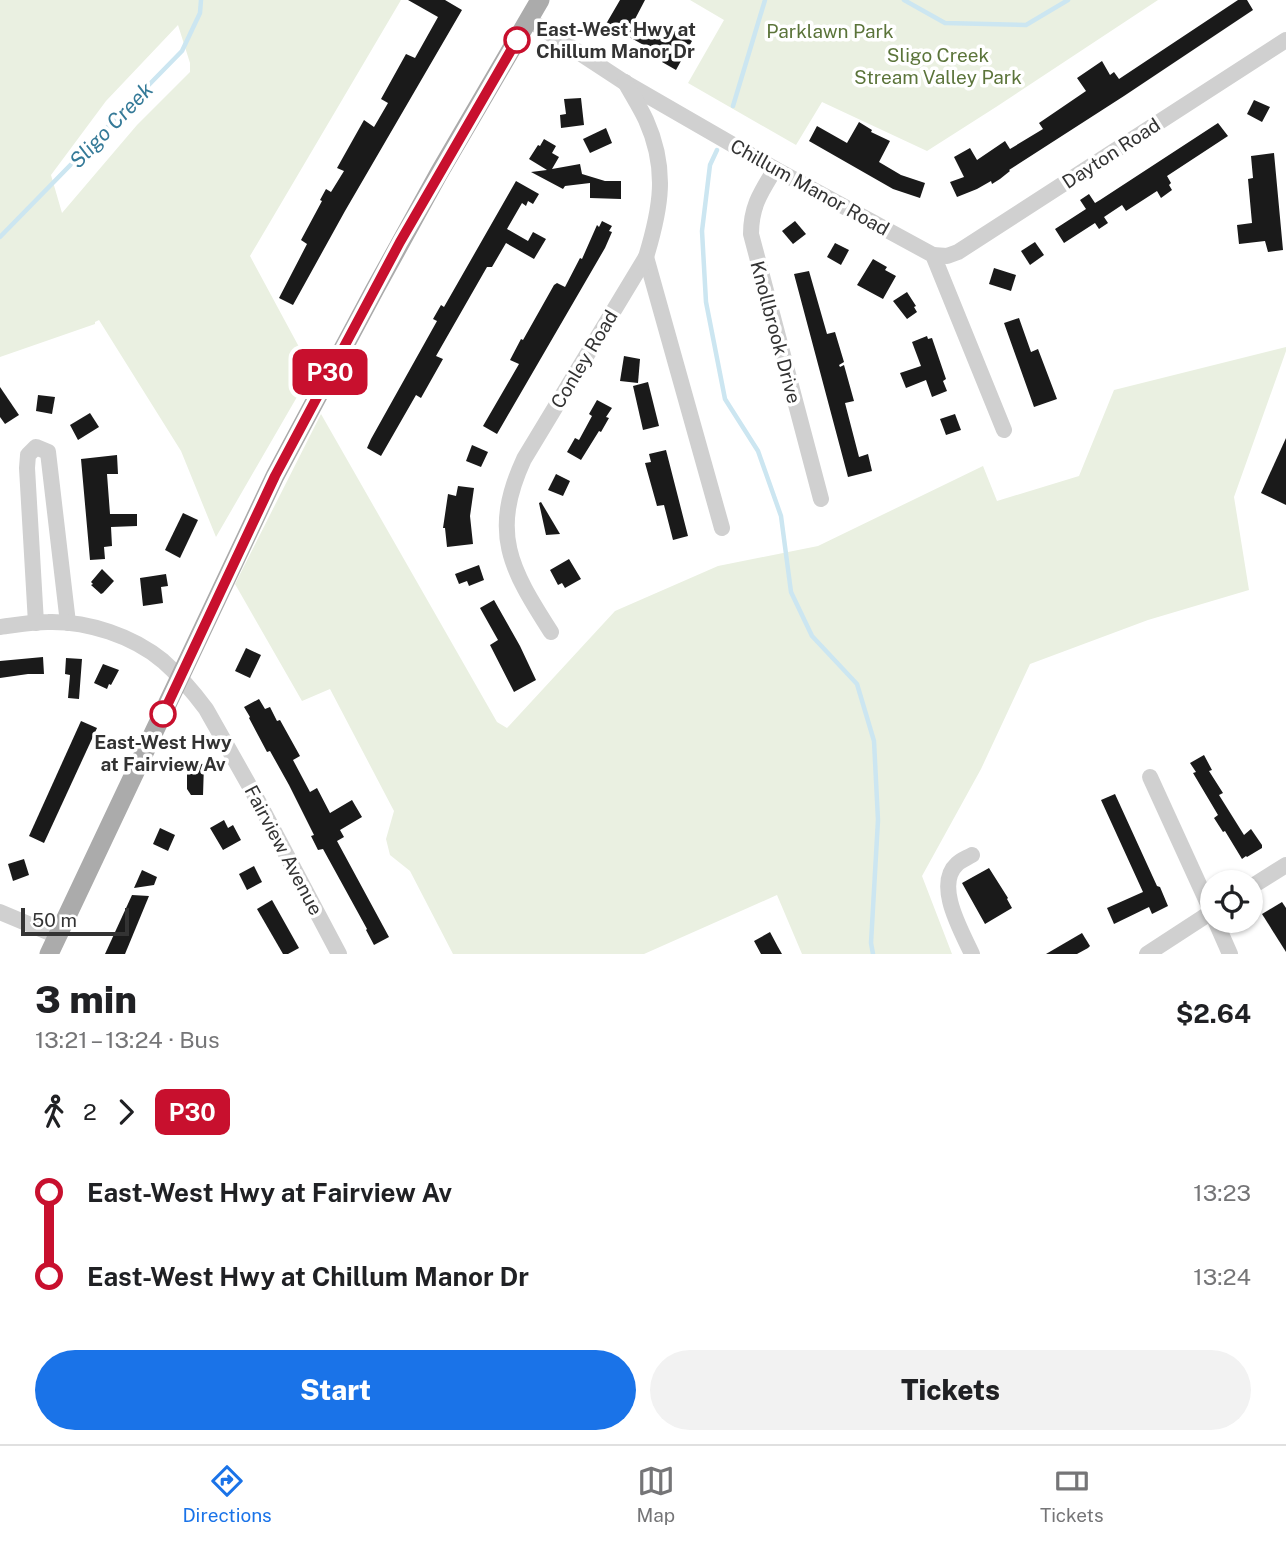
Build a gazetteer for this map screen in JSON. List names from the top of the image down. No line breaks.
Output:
{"streets":{"street":["Dayton Road","Chillum Manor Road","Knollbrook Drive","Conley Road","Fairview Avenue"]},"crossings":[["Dayton Road","Chillum Manor Road"],["Chillum Manor Road","Knollbrook Drive"],["Chillum Manor Road","Conley Road"]],"water":["Sligo Creek"],"parks":["Parklawn Park","Sligo Creek Stream Valley Park"],"places":["East-West Hwy at Chillum Manor Dr","East-West Hwy at Fairview Av"],"lines":["bus line P30"],"scale_bar":"50 m","page":{"on_map":"P30","scale":"50 m","heading":["3 min","13:21 – 13:24 · Bus","$2.64"],"legs":["2","P30"],"list":[{"name":"East-West Hwy at Fairview Av","value":"13:23"},{"name":"East-West Hwy at Chillum Manor Dr","value":"13:24"}],"buttons":["Start","Tickets"],"tabs":["Directions","Map","Tickets"]}}
